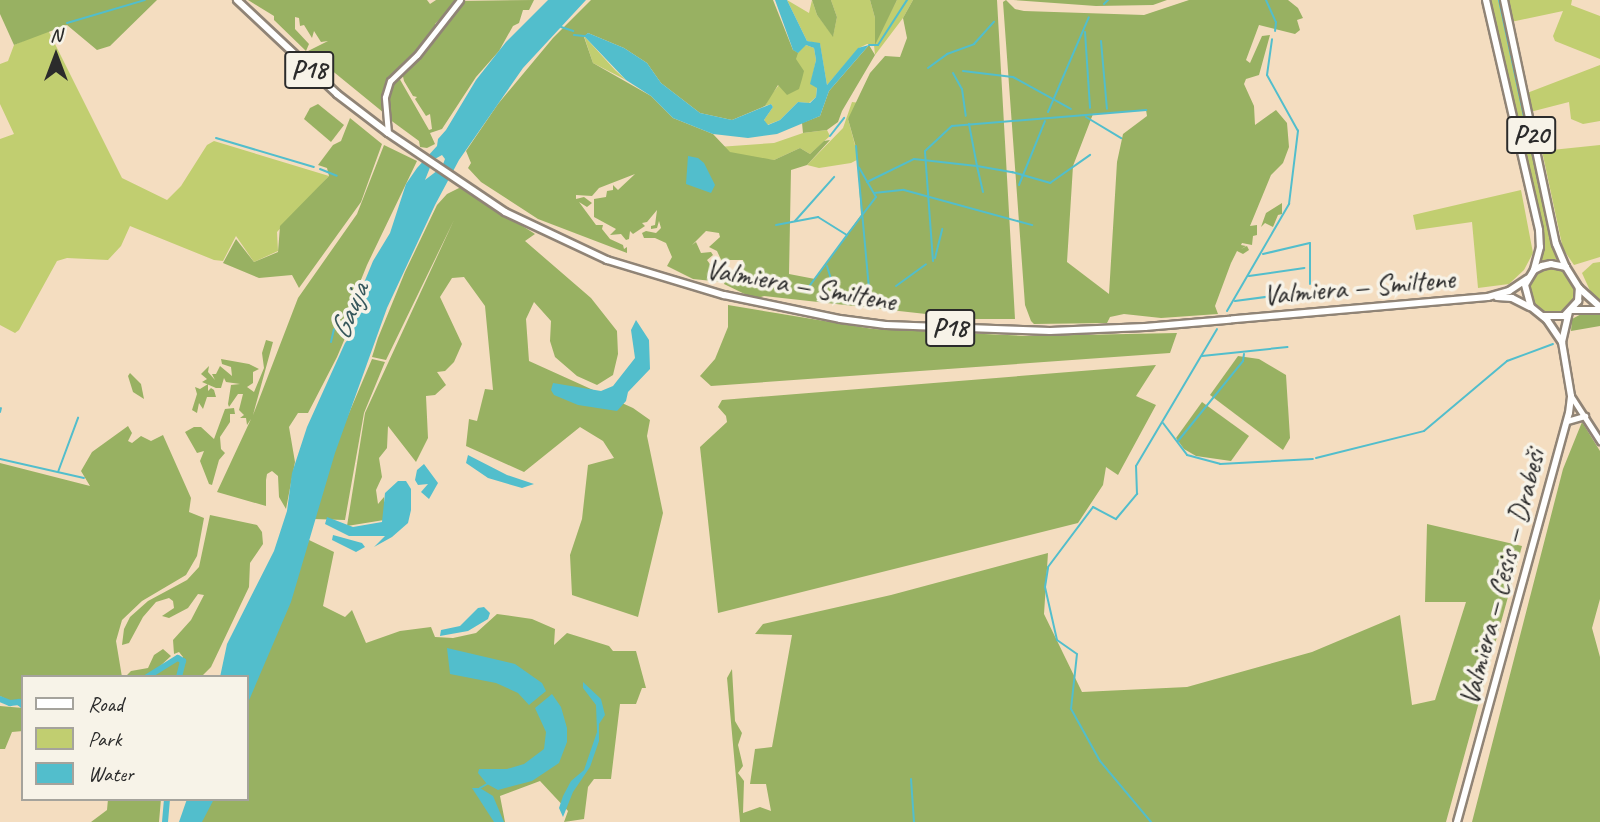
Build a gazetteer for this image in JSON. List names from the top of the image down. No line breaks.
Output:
{"streets":{"main road":["P18","P20","Valmiera — Smiltene","Valmiera — Cēsis — Drabeši"]},"crossings":[["P18","P20"],["P18","Valmiera — Smiltene"],["P20","Valmiera — Smiltene"]],"water":["Gauja"],"legend":["Road","Park","Water"],"north":"top"}
